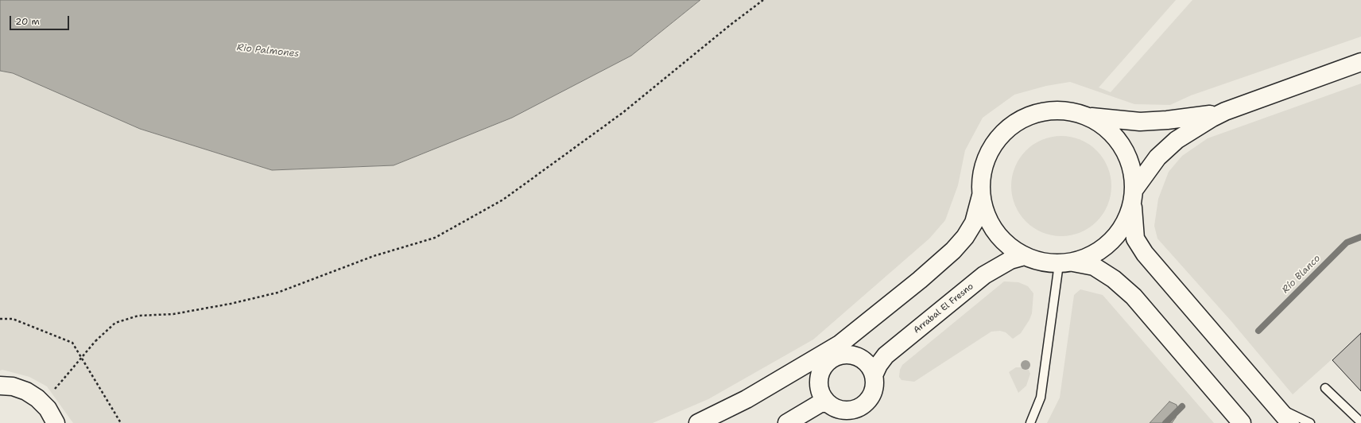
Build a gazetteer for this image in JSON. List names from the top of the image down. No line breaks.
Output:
{"streets":{"street":["Arrabal El Fresno"]},"water":["Rio Palmones","Río Blanco"],"scale_bar":"20 m"}
